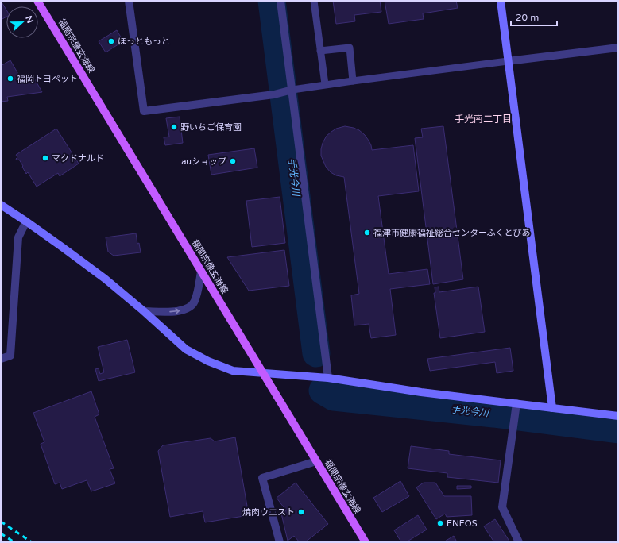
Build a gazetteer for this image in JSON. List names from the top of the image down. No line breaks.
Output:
{"streets":{"main road":["福間宗像玄海線"]},"districts":["手光南二丁目"],"water":["手光今川"],"places":["ほっともっと","福岡トヨペット","野いちご保育園","マクドナルド","auショップ","福津市健康福祉総合センターふくとぴあ","焼肉ウエスト","ENEOS"],"scale_bar":"20 m","north":"right"}
